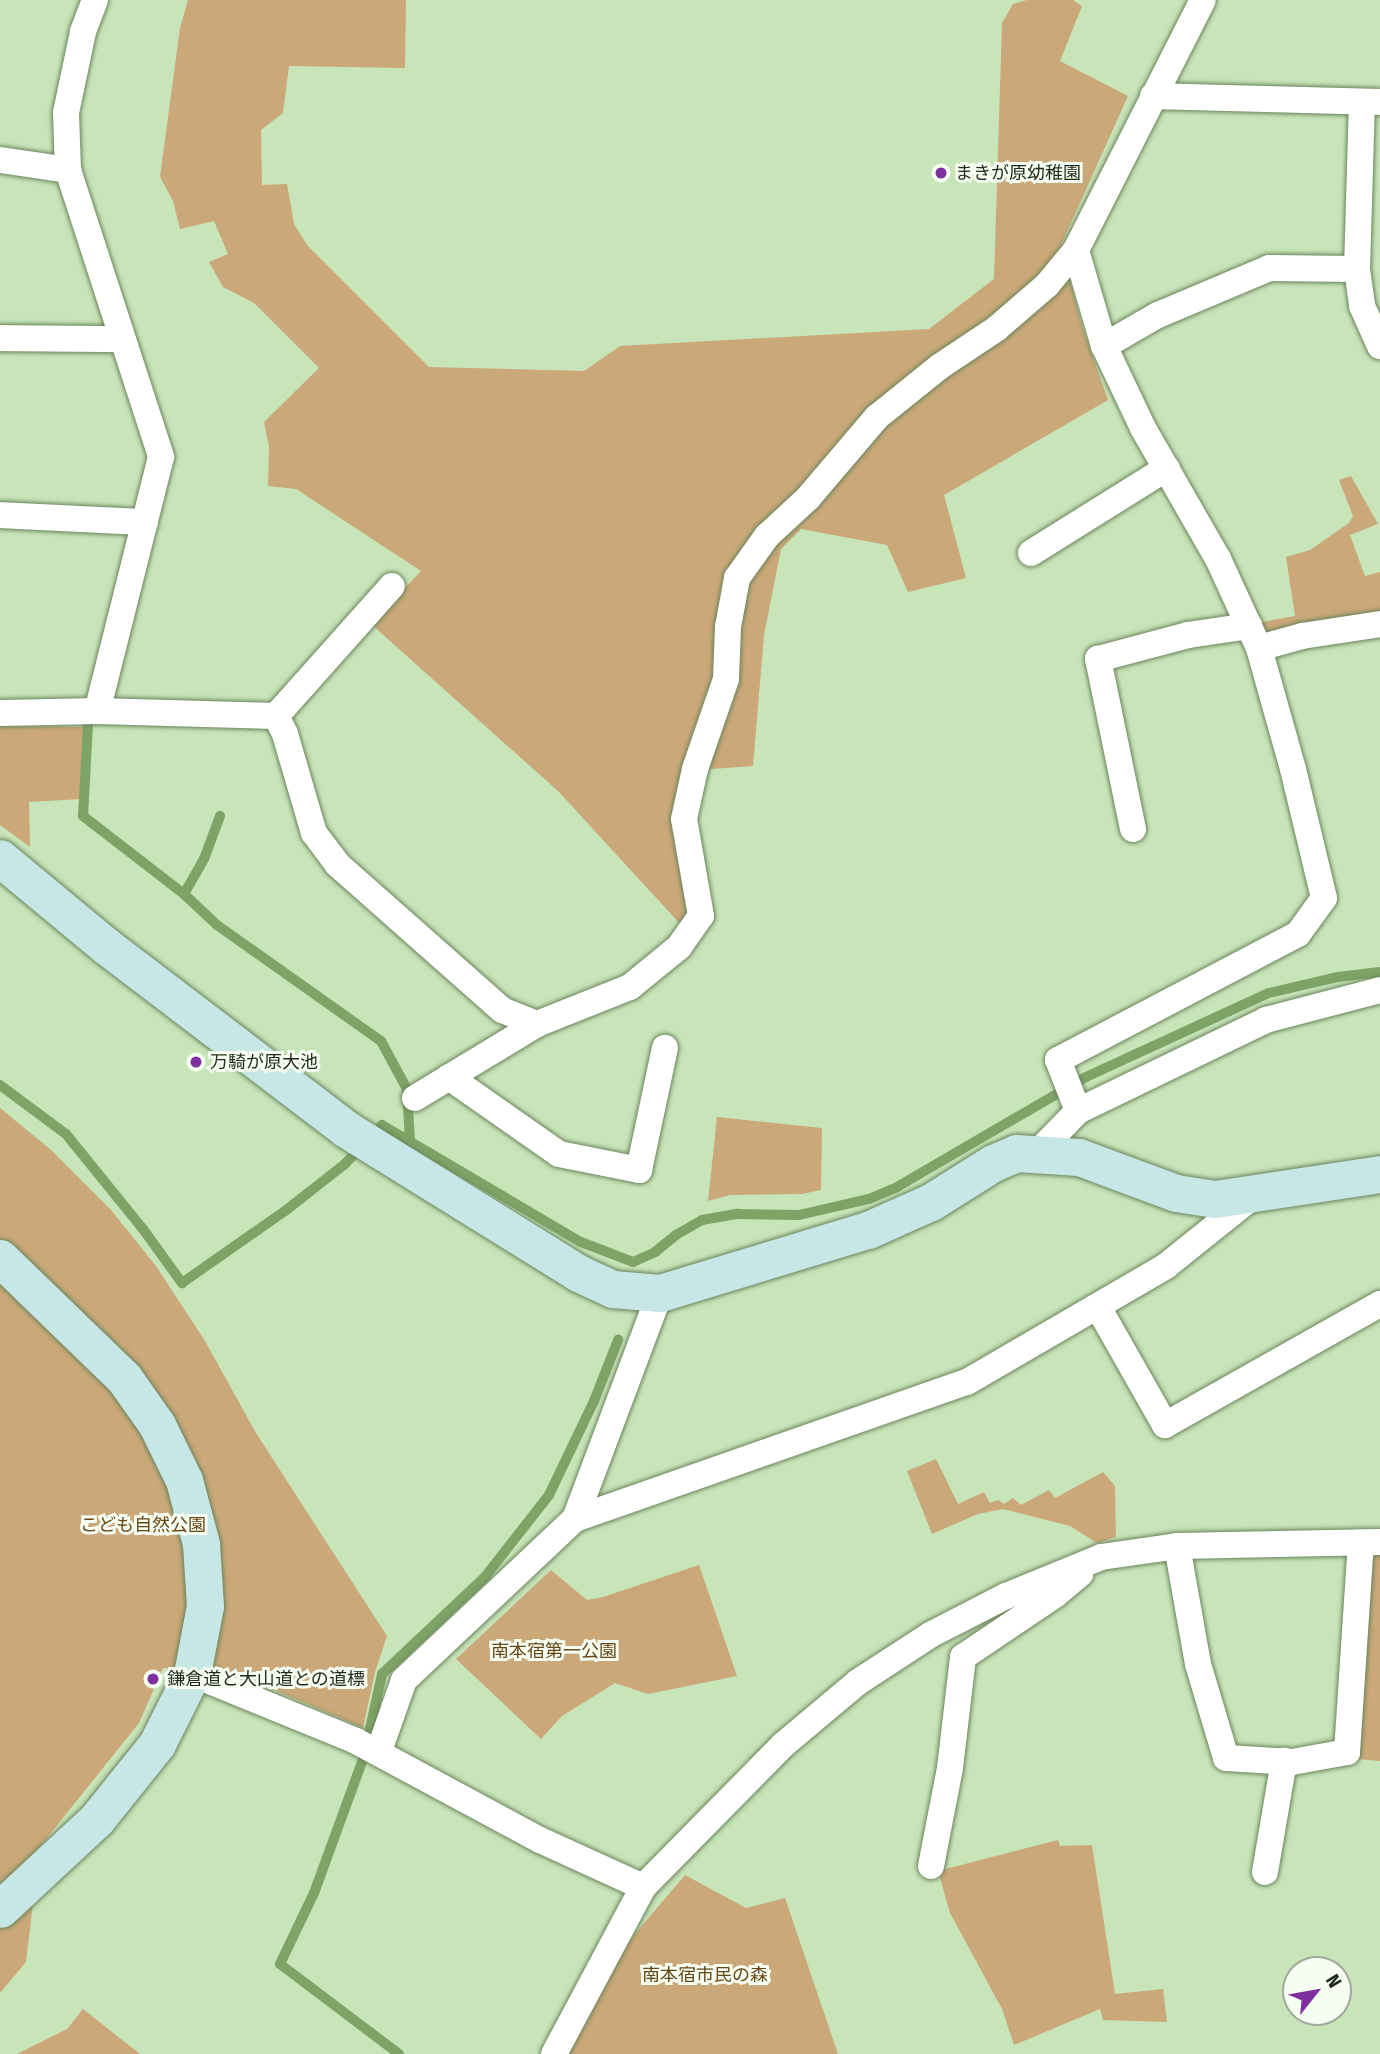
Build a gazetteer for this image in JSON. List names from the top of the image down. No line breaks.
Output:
{"parks":["こども自然公園","南本宿第一公園","南本宿市民の森"],"places":["まきが原幼稚園","万騎が原大池","鎌倉道と大山道との道標"],"north":"top right"}
